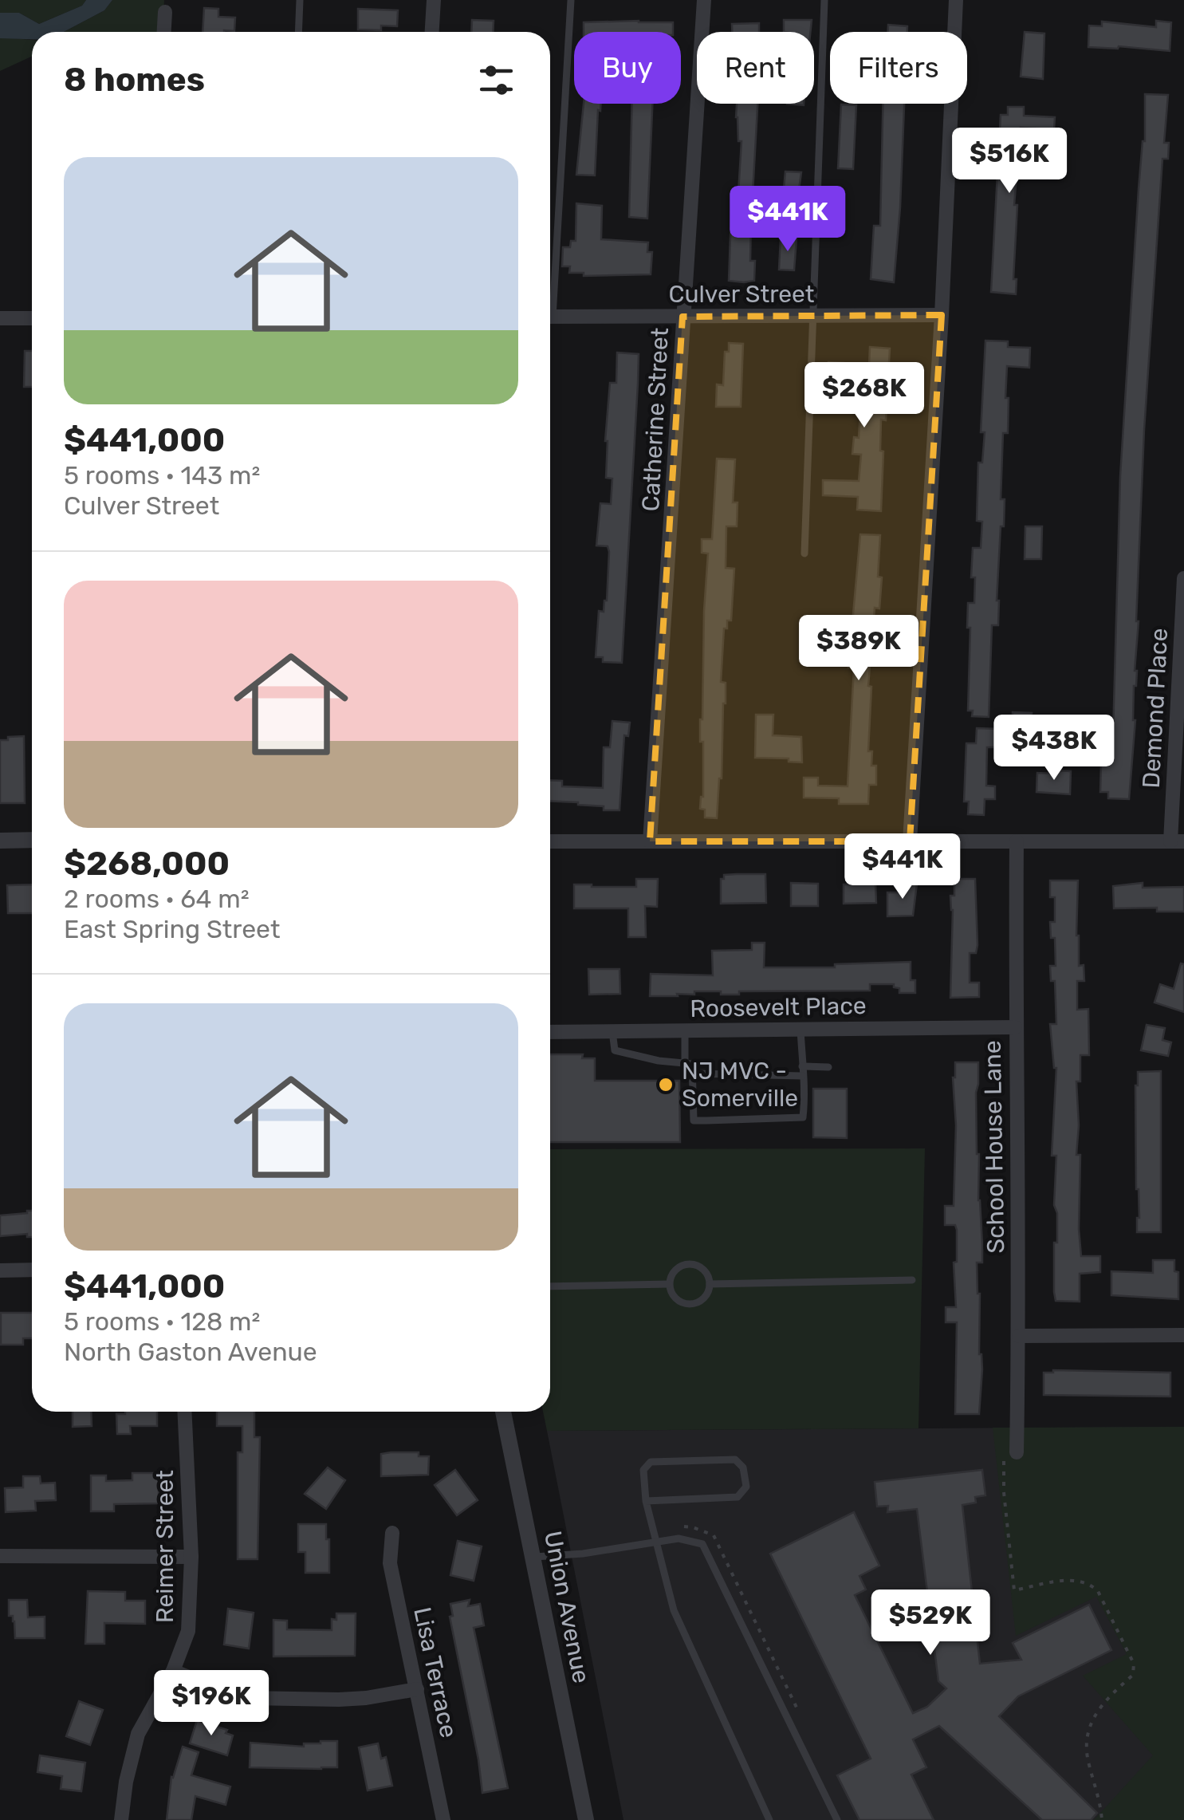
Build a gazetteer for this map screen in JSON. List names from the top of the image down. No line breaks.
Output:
{"streets":{"street":["Culver Street","Catherine Street","Demond Place","Roosevelt Place","School House Lane","Reimer Street","Union Avenue","Lisa Terrace"]},"crossings":[["Culver Street","Catherine Street"],["Roosevelt Place","School House Lane"]],"places":["NJ MVC - Somerville"],"page":{"chip":["Buy","Rent","Filters"],"heading":"8 homes","price":["$516K","$441K","$268K","$389K","$438K","$441K","$529K","$196K"],"list":[{"name":"$441,000","note":"5 rooms · 143 m² · Culver Street"},{"name":"$268,000","note":"2 rooms · 64 m² · East Spring Street"},{"name":"$441,000","note":"5 rooms · 128 m² · North Gaston Avenue"}]}}
